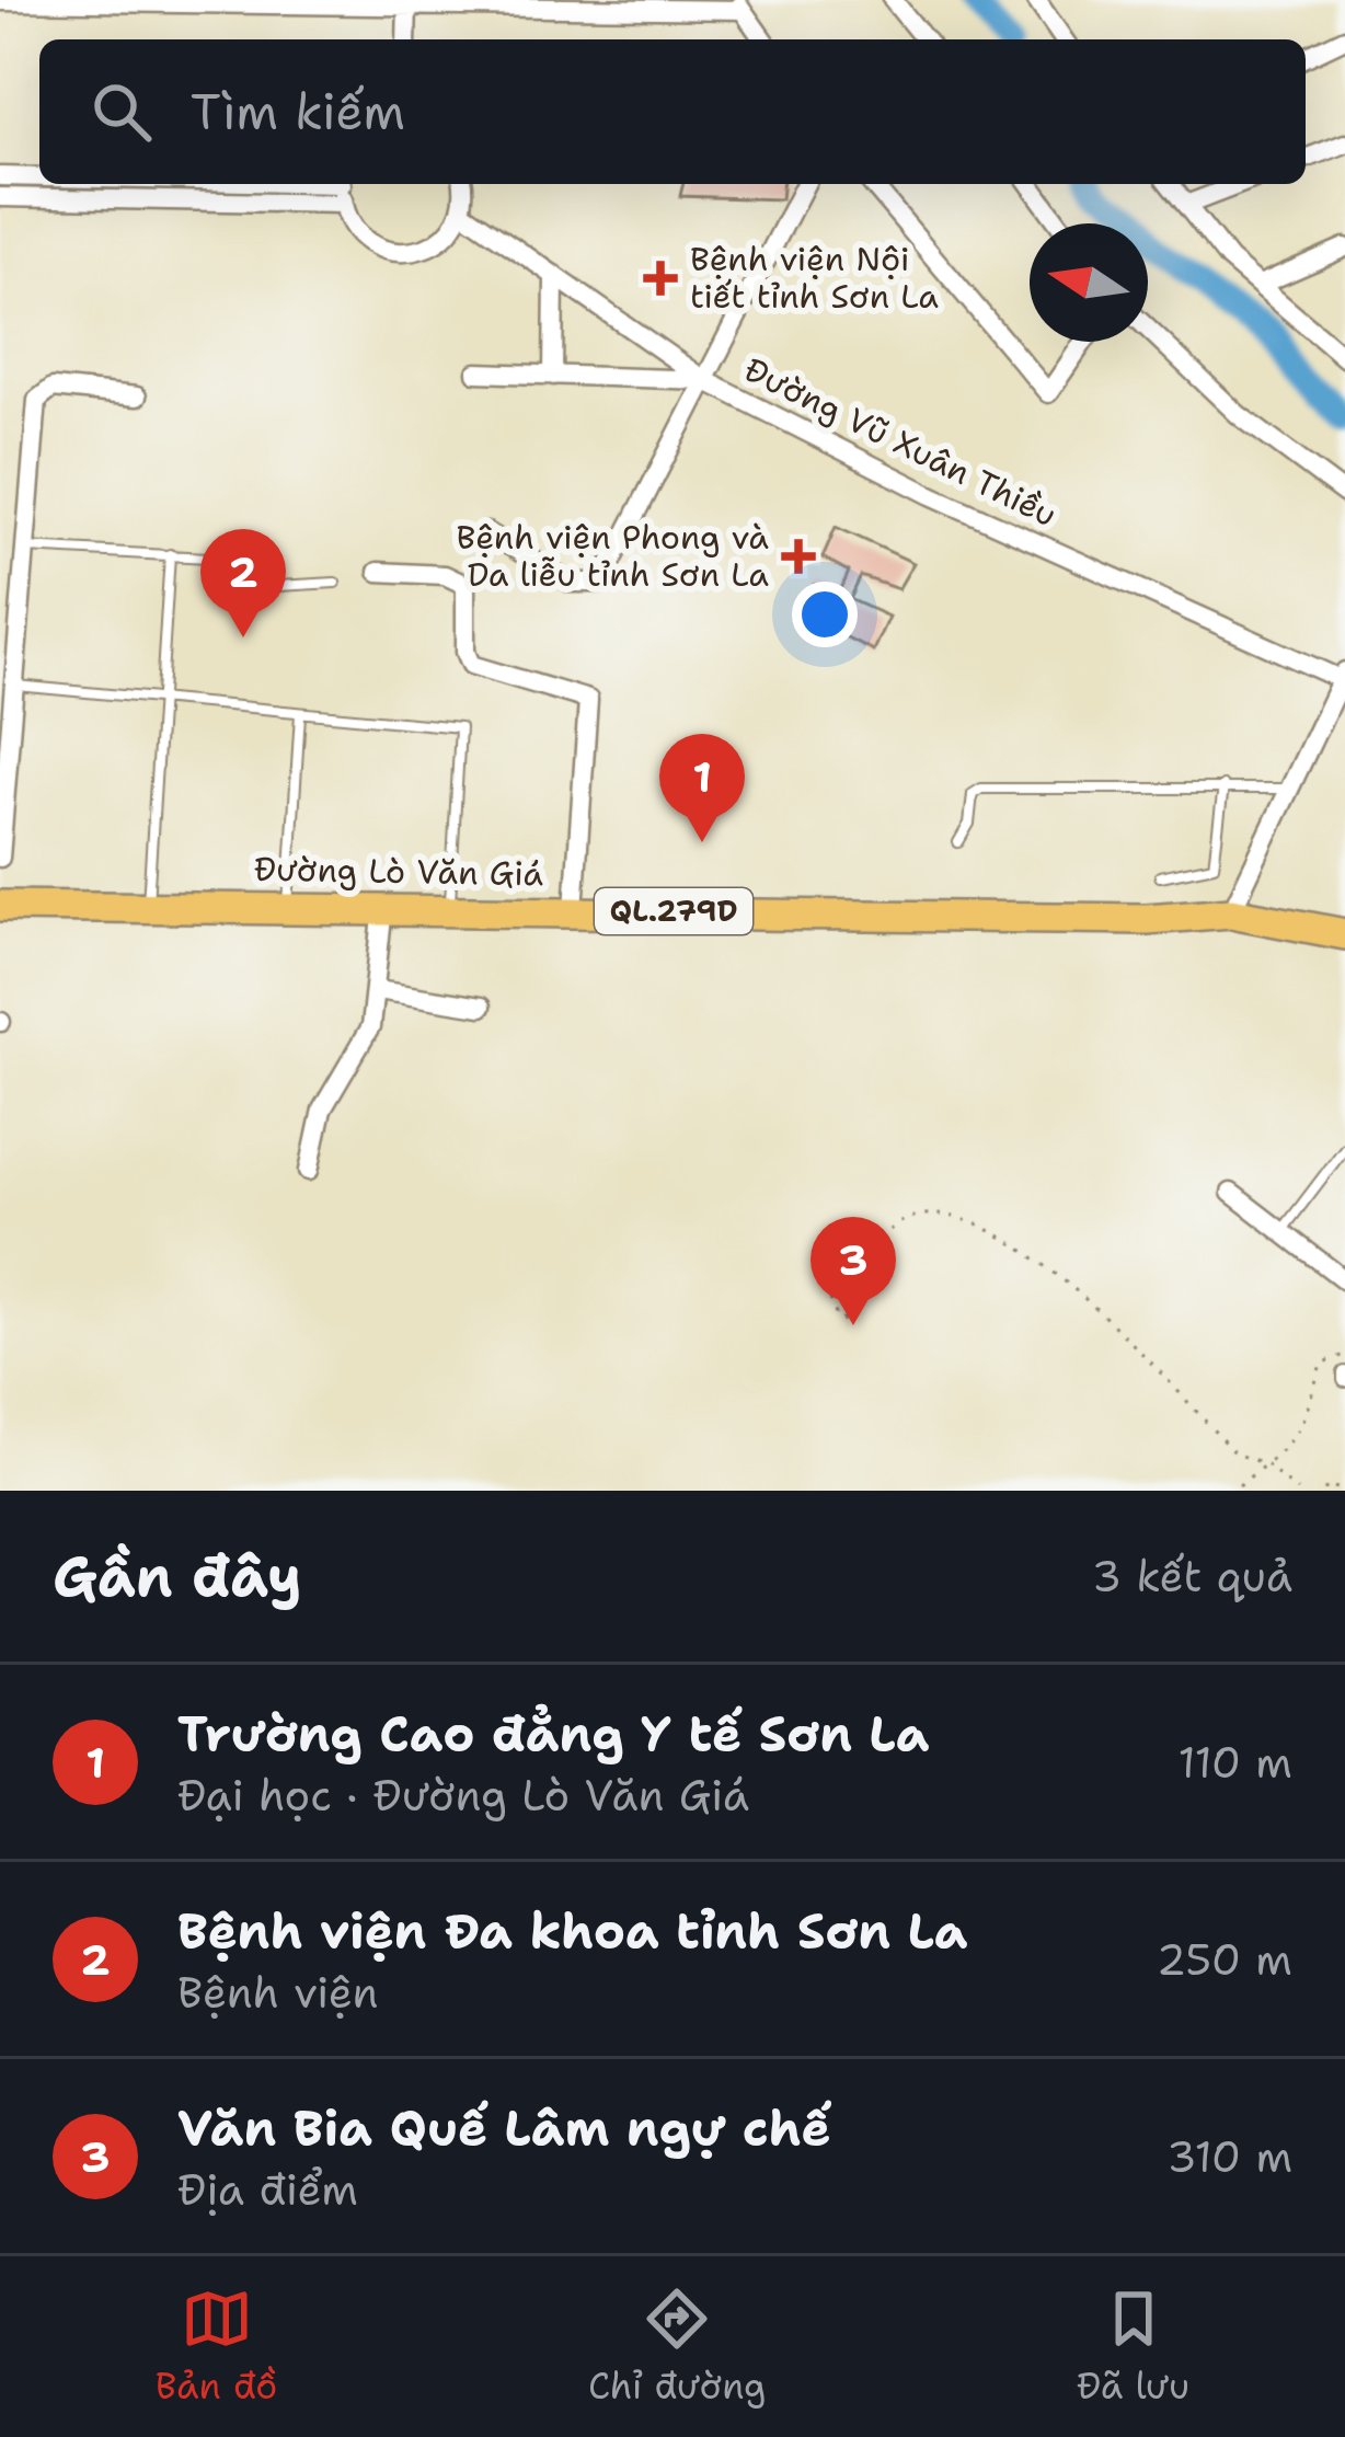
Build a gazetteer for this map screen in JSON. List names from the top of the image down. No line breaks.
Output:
{"streets":{"highway":["Đường Lò Văn Giá","QL.279D"],"street":["Đường Vũ Xuân Thiều"]},"places":{"health":["Bệnh viện Nội tiết tỉnh Sơn La","Bệnh viện Phong và Da liễu tỉnh Sơn La"]},"north":"left","page":{"search":"Tìm kiếm","pins":["2","1","3"],"heading":["Gần đây","3 kết quả"],"list":[{"mark":"1","name":"Trường Cao đẳng Y tế Sơn La","note":"Đại học · Đường Lò Văn Giá","value":"110 m"},{"mark":"2","name":"Bệnh viện Đa khoa tỉnh Sơn La","note":"Bệnh viện","value":"250 m"},{"mark":"3","name":"Văn Bia Quế Lâm ngự chế","note":"Địa điểm","value":"310 m"}],"nav":["Bản đồ","Chỉ đường","Đã lưu"]}}
